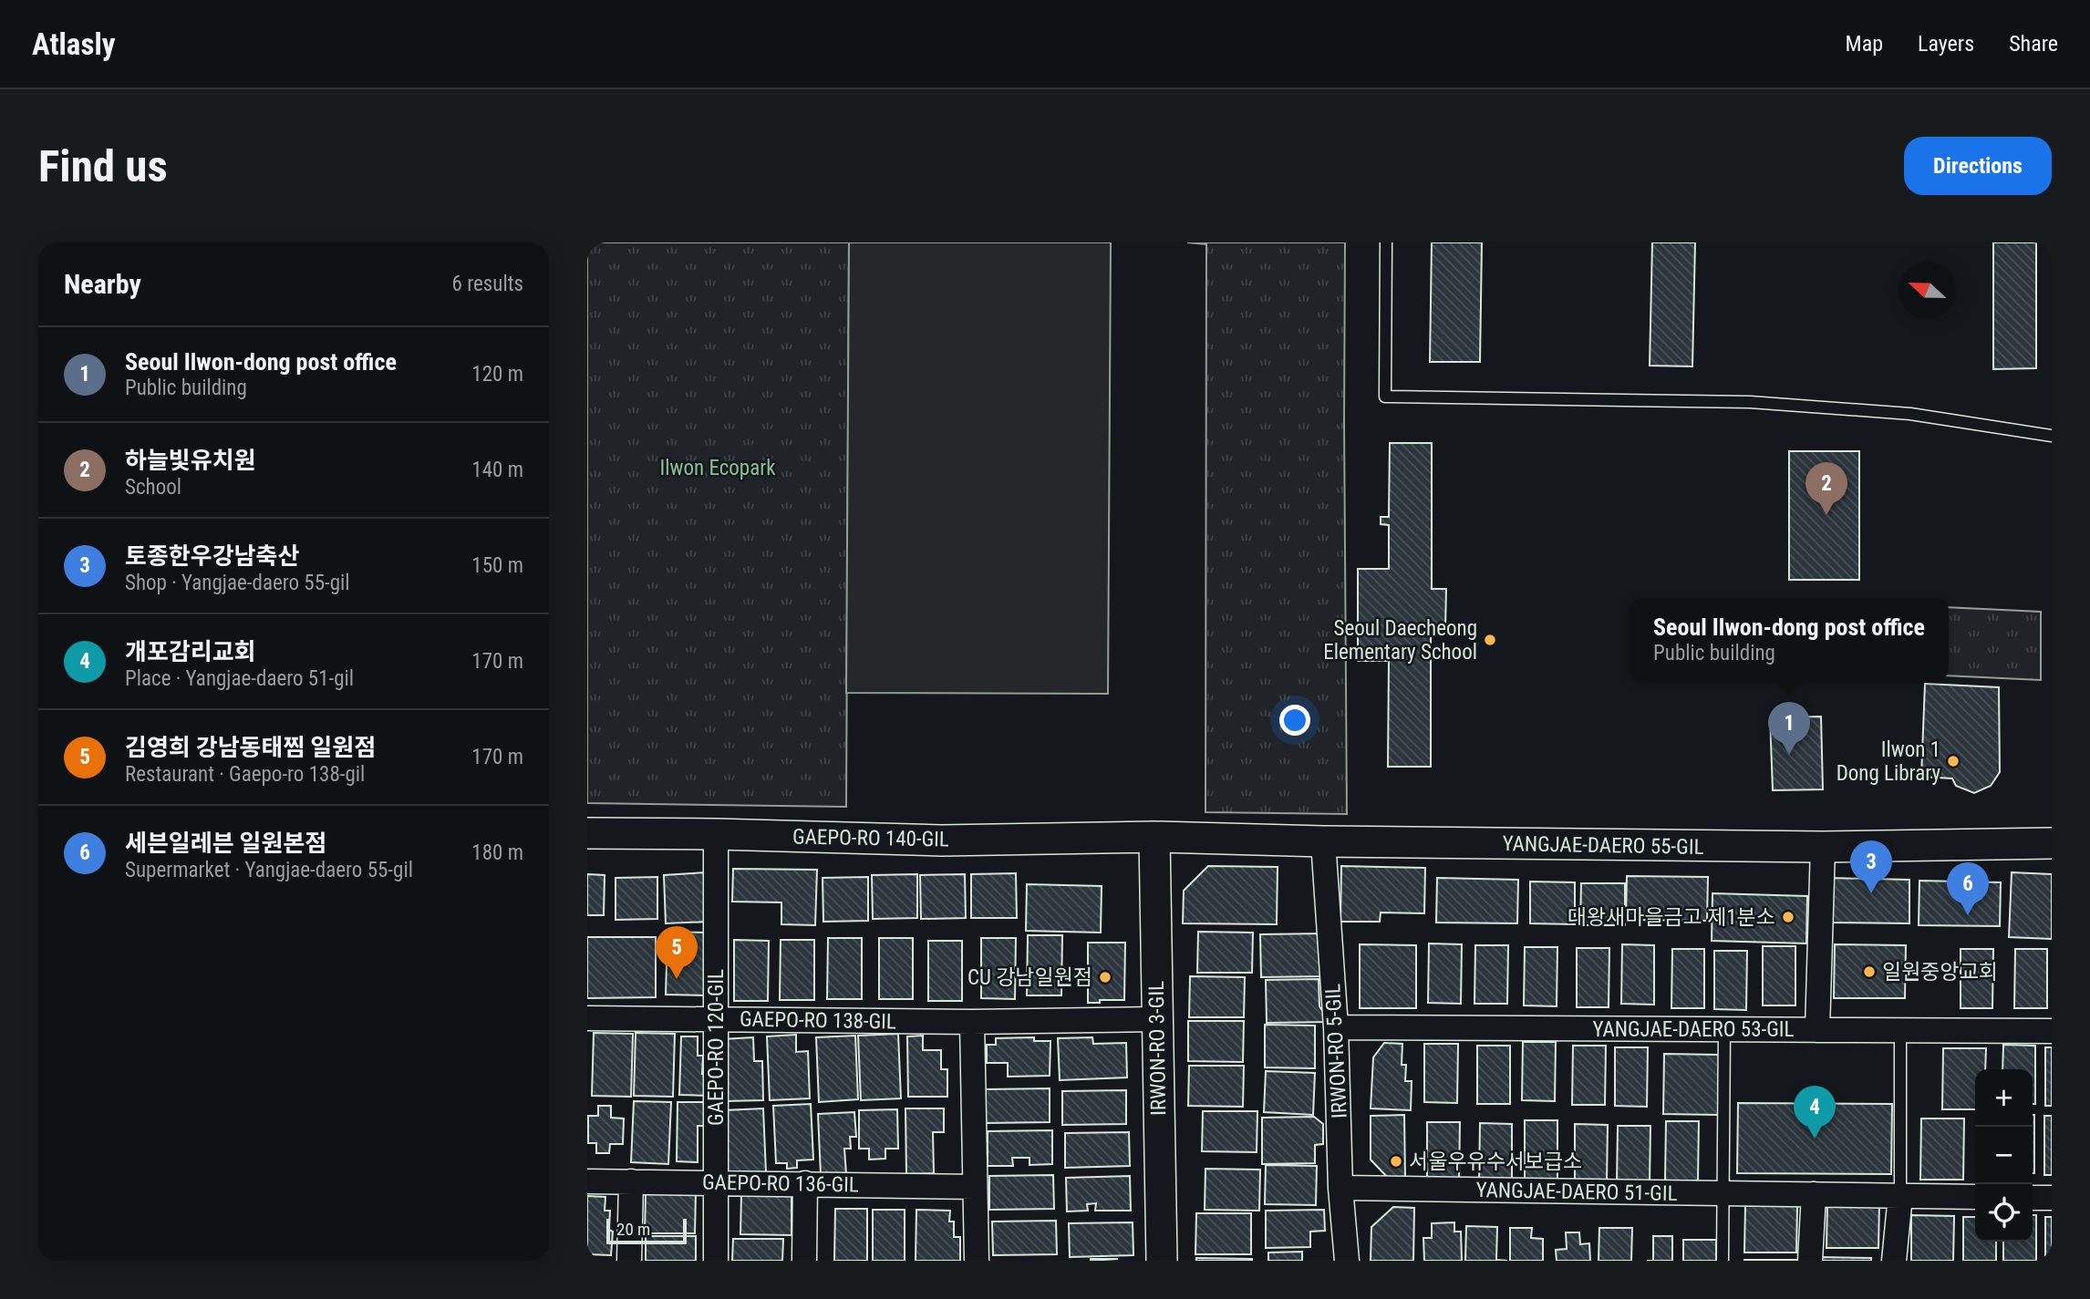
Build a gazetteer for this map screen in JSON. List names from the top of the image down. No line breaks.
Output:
{"streets":{"street":["GAEPO-RO 140-GIL","YANGJAE-DAERO 55-GIL","GAEPO-RO 138-GIL","YANGJAE-DAERO 53-GIL","GAEPO-RO 120-GIL","IRWON-RO 3-GIL","IRWON-RO 5-GIL","GAEPO-RO 136-GIL","YANGJAE-DAERO 51-GIL"]},"crossings":[["GAEPO-RO 140-GIL","YANGJAE-DAERO 55-GIL"],["GAEPO-RO 140-GIL","GAEPO-RO 120-GIL"],["GAEPO-RO 140-GIL","IRWON-RO 3-GIL"],["YANGJAE-DAERO 55-GIL","IRWON-RO 3-GIL"],["YANGJAE-DAERO 55-GIL","IRWON-RO 5-GIL"],["GAEPO-RO 138-GIL","GAEPO-RO 120-GIL"],["GAEPO-RO 138-GIL","IRWON-RO 3-GIL"],["YANGJAE-DAERO 53-GIL","IRWON-RO 5-GIL"],["GAEPO-RO 120-GIL","GAEPO-RO 136-GIL"],["IRWON-RO 5-GIL","YANGJAE-DAERO 51-GIL"]],"parks":["Ilwon Ecopark"],"places":["Seoul Daecheong Elementary School","Ilwon 1 Dong Library","대왕새마을금고 제1분소","일원중앙교회","CU 강남일원점","서울우유수서보급소"],"scale_bar":"20 m","north":"left","page":{"header":"Atlasly","nav":["Map","Layers","Share"],"buttons":"Directions","title":"Find us","heading":["Nearby","6 results"],"list":[{"mark":"1","name":"Seoul Ilwon-dong post office","note":"Public building","value":"120 m"},{"mark":"2","name":"하늘빛유치원","note":"School","value":"140 m"},{"mark":"3","name":"토종한우강남축산","note":"Shop · Yangjae-daero 55-gil","value":"150 m"},{"mark":"4","name":"개포감리교회","note":"Place · Yangjae-daero 51-gil","value":"170 m"},{"mark":"5","name":"김영희 강남동태찜 일원점","note":"Restaurant · Gaepo-ro 138-gil","value":"170 m"},{"mark":"6","name":"세븐일레븐 일원본점","note":"Supermarket · Yangjae-daero 55-gil","value":"180 m"}],"pins":["2","1","3","6","5","4"],"popup":["Seoul Ilwon-dong post office","Public building"],"map_buttons":["+","−"],"scale":"20 m"}}
